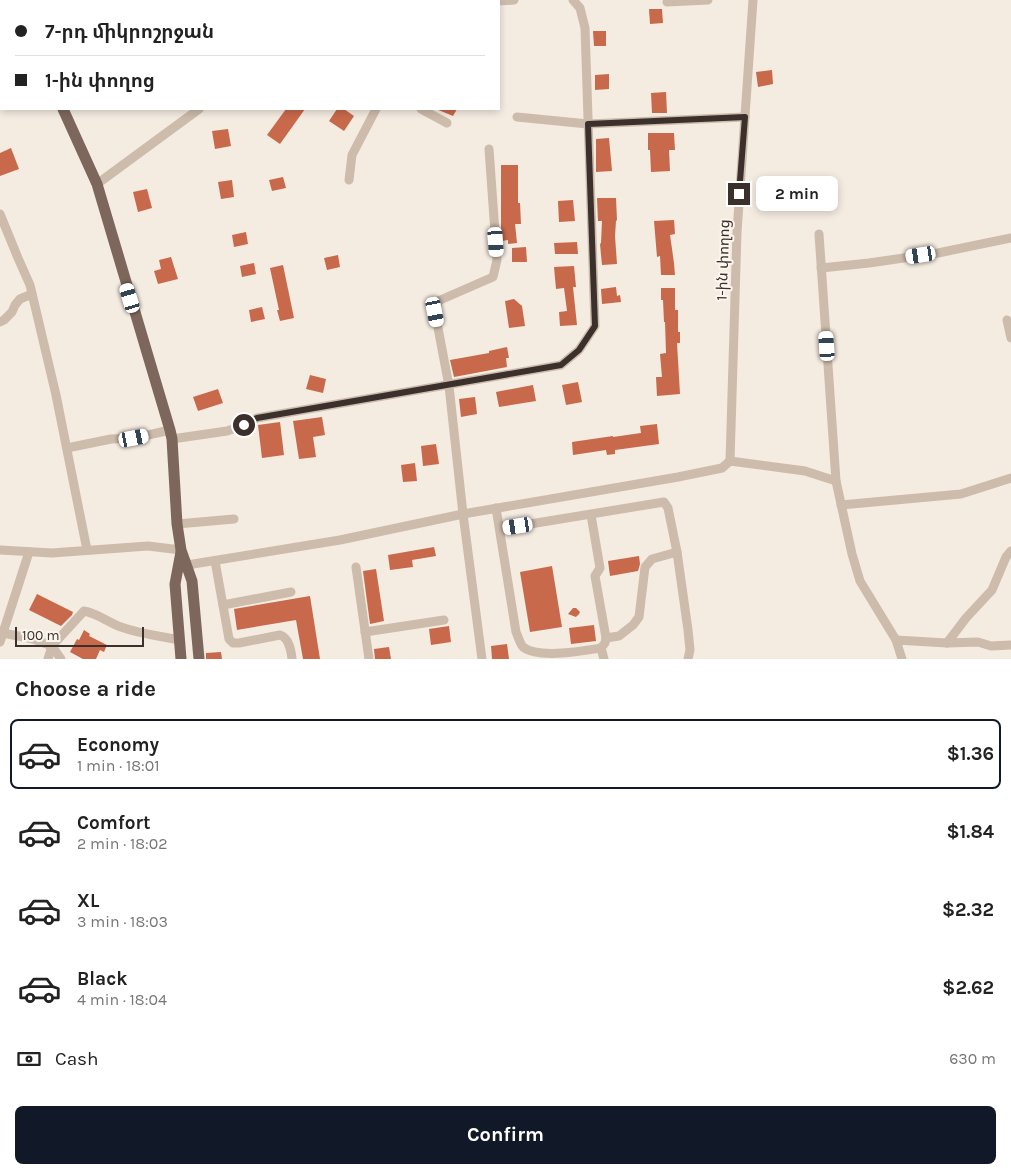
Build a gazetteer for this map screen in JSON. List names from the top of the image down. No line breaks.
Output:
{"streets":{"street":["1-ին փողոց"]},"scale_bar":"100 m","page":{"banner":["7-րդ միկրոշրջան","1-ին փողոց"],"bubble":"2 min","scale":"100 m","heading":"Choose a ride","list":[{"name":"Economy","note":"1 min · 18:01","value":"$1.36"},{"name":"Comfort","note":"2 min · 18:02","value":"$1.84"},{"name":"XL","note":"3 min · 18:03","value":"$2.32"},{"name":"Black","note":"4 min · 18:04","value":"$2.62"}],"pay":["Cash","630 m"],"buttons":"Confirm"}}
